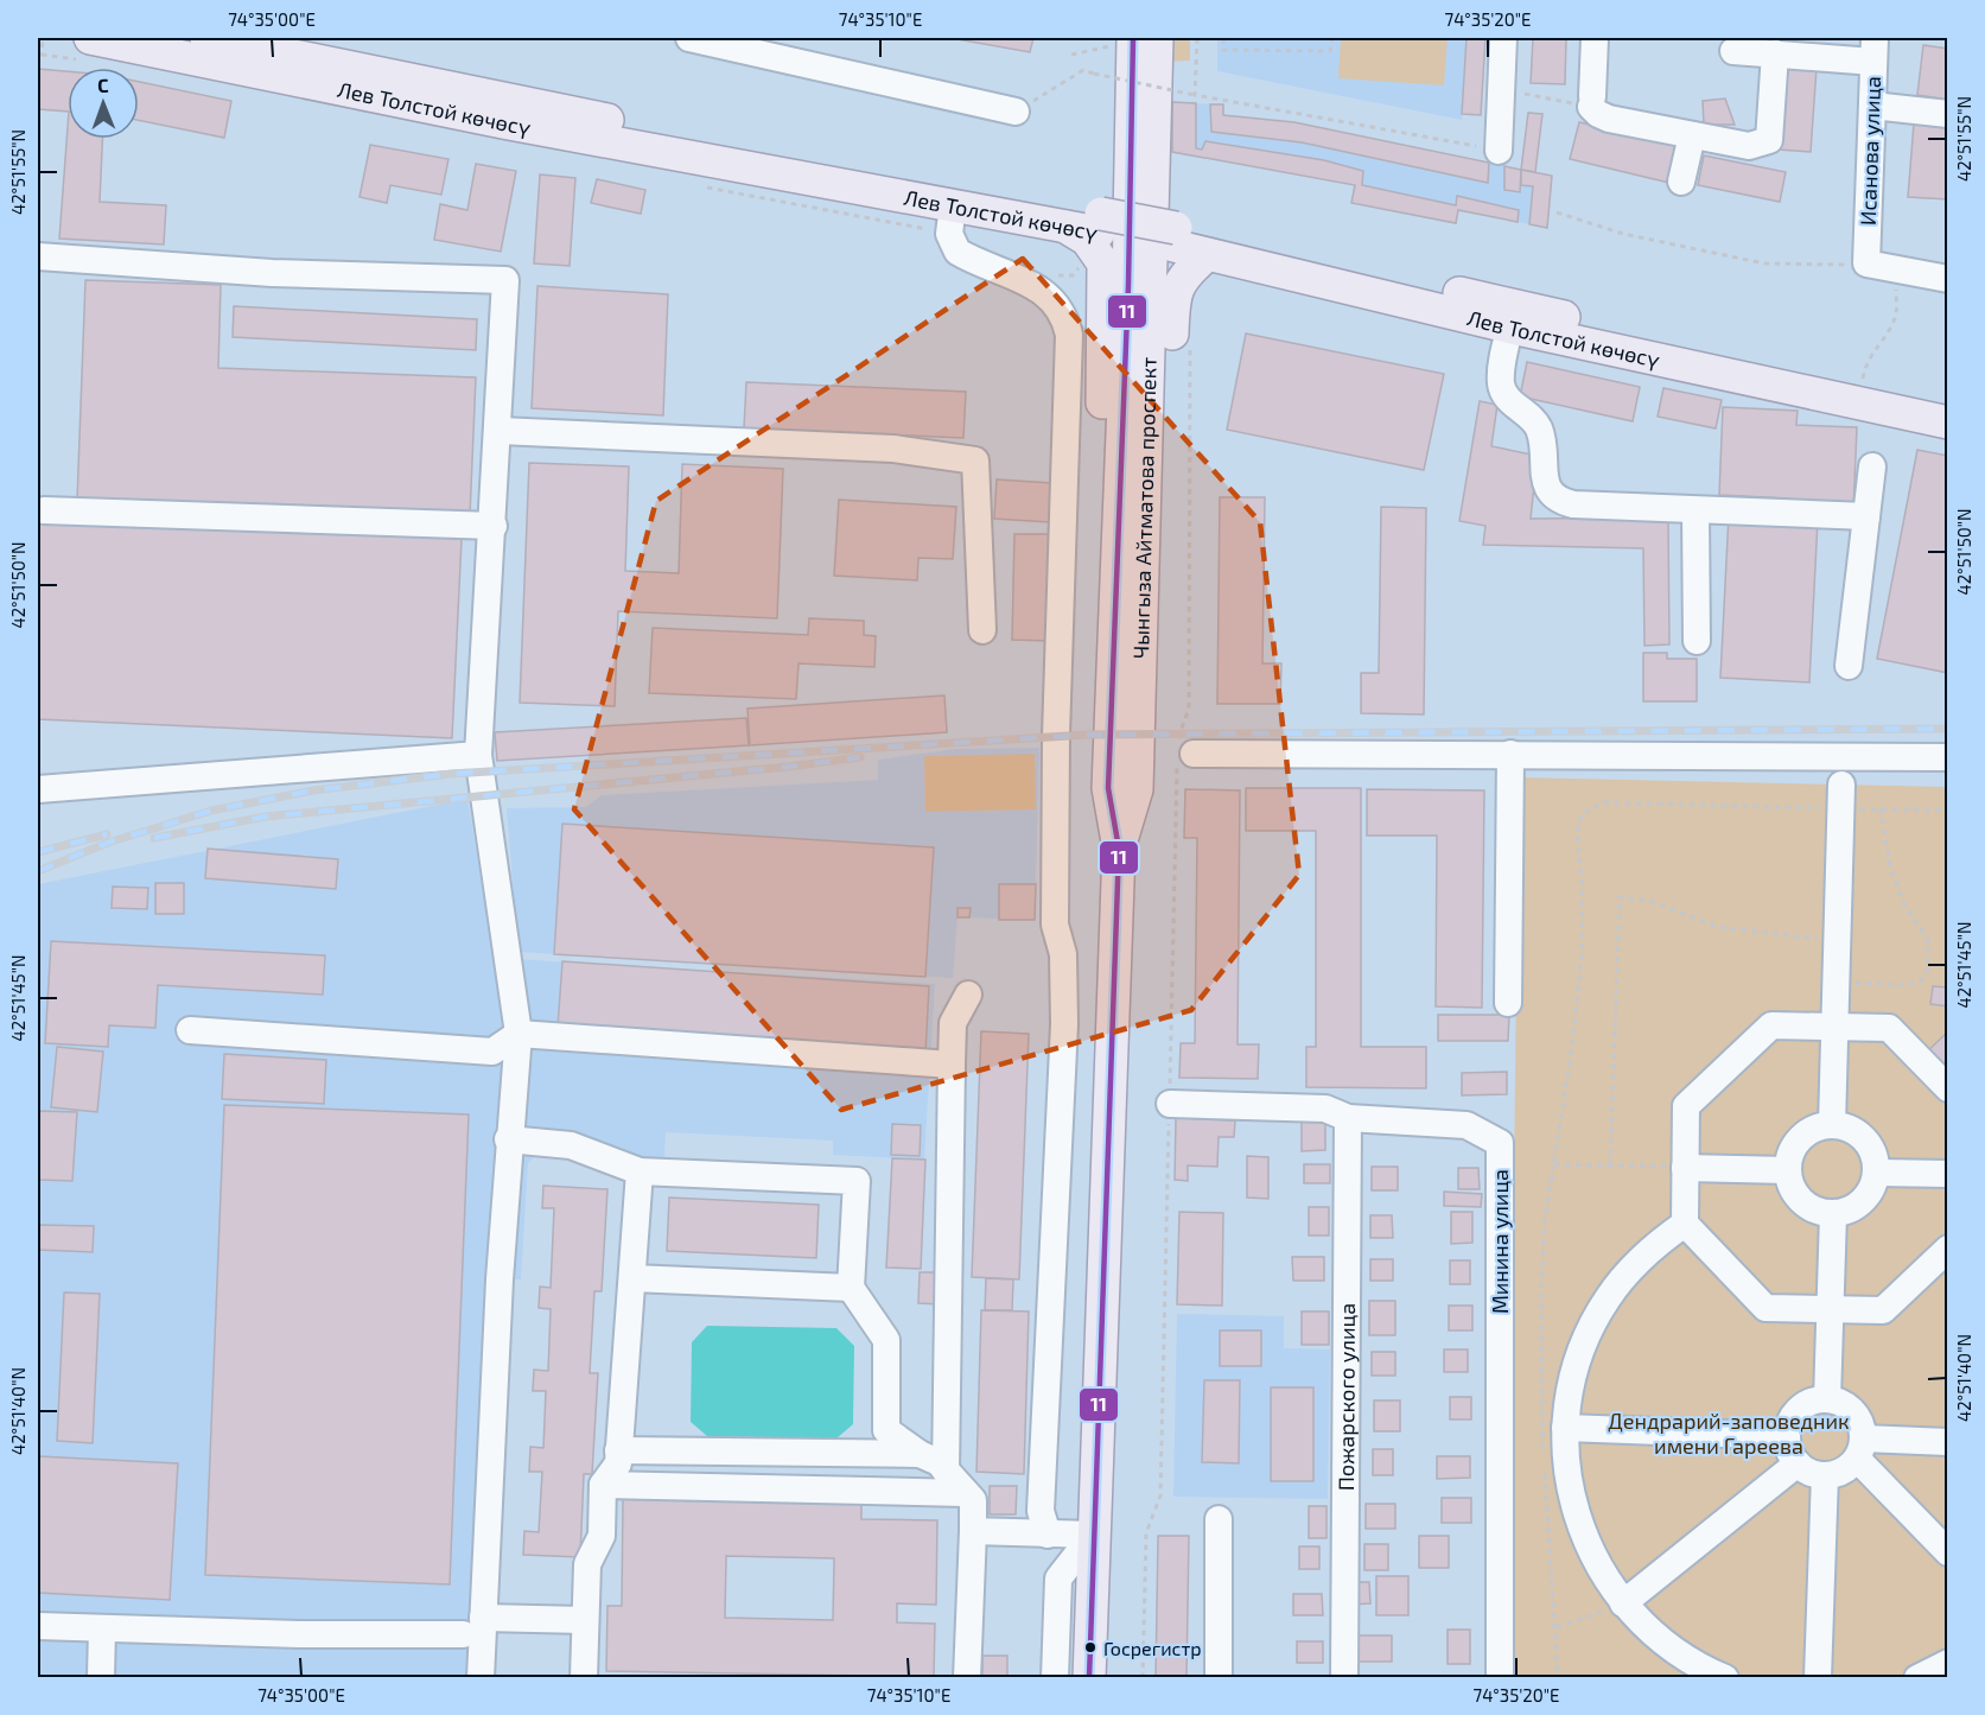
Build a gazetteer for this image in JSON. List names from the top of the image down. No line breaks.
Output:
{"streets":{"main road":["Лев Толстой көчөсү","Чынгыза Айтматова проспект"],"street":["Исанова улица","Минина улица","Пожарского улица"]},"crossings":[["Минина улица","Пожарского улица"]],"parks":["Дендрарий-заповедник имени Гареева"],"places":["Госрегистр"],"lines":["transit line 11"],"north":"top","coordinates":["74°35'00\"E","74°35'10\"E","74°35'20\"E","42°51'55\"N","42°51'50\"N","42°51'45\"N","42°51'40\"N"]}
